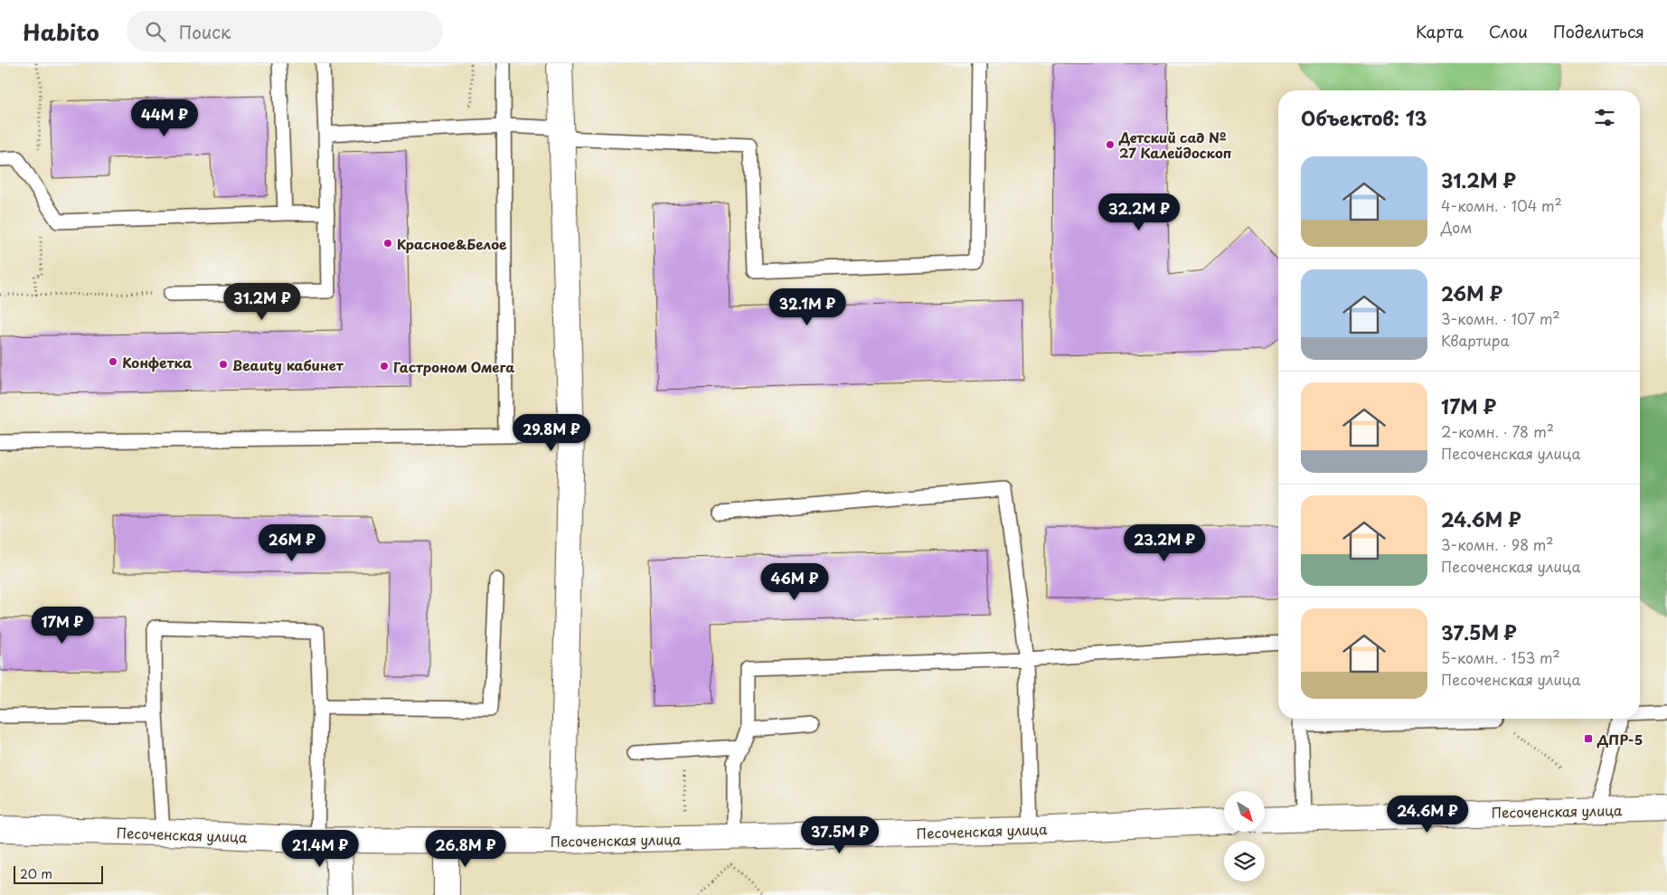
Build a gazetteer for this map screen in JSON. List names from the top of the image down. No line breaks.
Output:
{"streets":{"street":["Песоченская улица"]},"places":{"other":["Детский сад № 27 Калейдоскоп","Красное&Белое","Конфетка","Beauty кабинет","Гастроном Омега"],"transit":["ДПР-5"]},"scale_bar":"20 m","north":"bottom right","page":{"header":"Habito","search":"Поиск","nav":["Карта","Слои","Поделиться"],"heading":"Объектов: 13","price":["44M ₽","32.2M ₽","31.2M ₽","32.1M ₽","29.8M ₽","26M ₽","23.2M ₽","46M ₽","17M ₽","24.6M ₽","37.5M ₽","21.4M ₽","26.8M ₽"],"list":[{"name":"31.2M ₽","note":"4-комн. · 104 m² · Дом"},{"name":"26M ₽","note":"3-комн. · 107 m² · Квартира"},{"name":"17M ₽","note":"2-комн. · 78 m² · Песоченская улица"},{"name":"24.6M ₽","note":"3-комн. · 98 m² · Песоченская улица"},{"name":"37.5M ₽","note":"5-комн. · 153 m² · Песоченская улица"}],"scale":"20 m"}}
